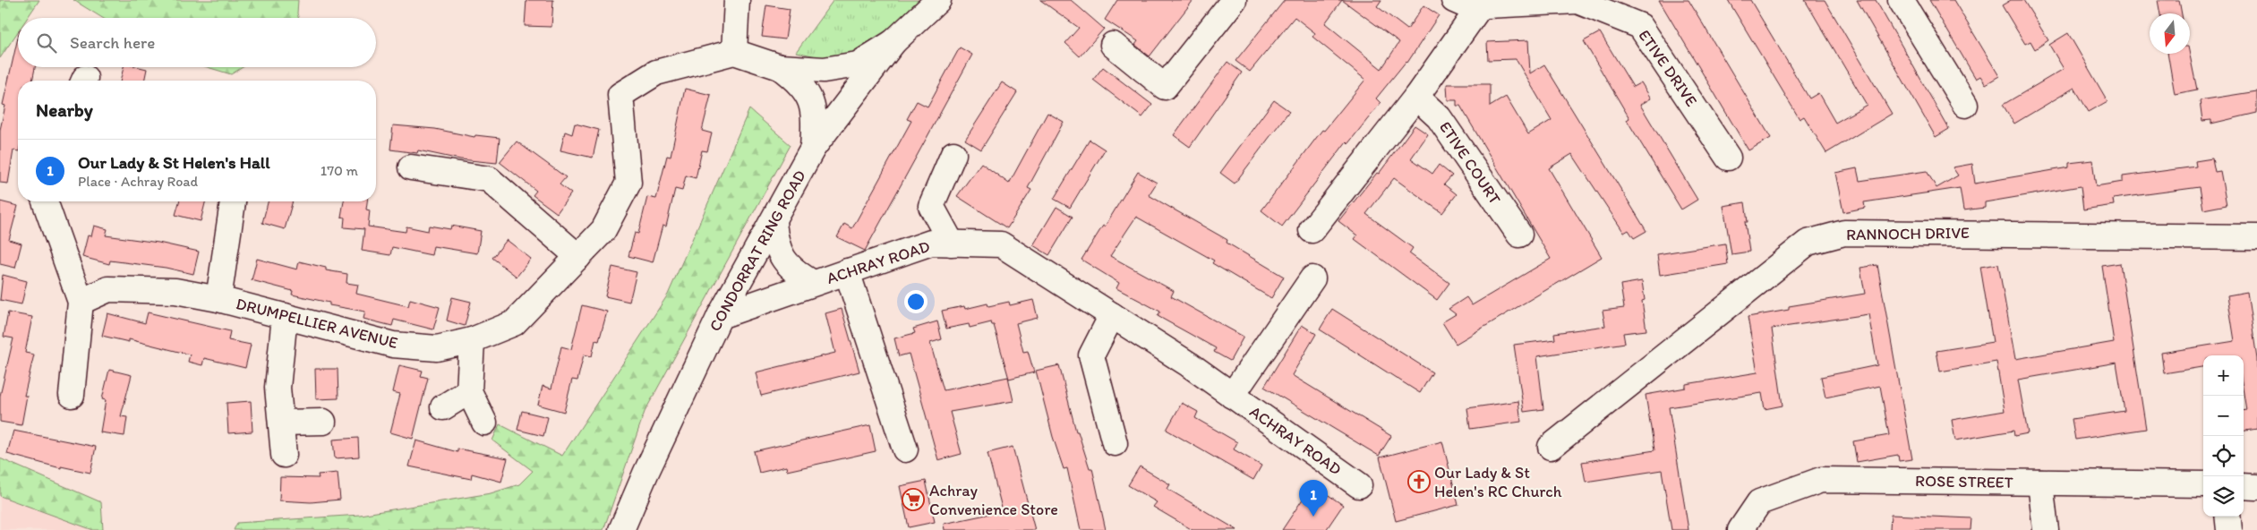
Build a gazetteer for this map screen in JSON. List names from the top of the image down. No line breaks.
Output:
{"streets":{"street":["ETIVE DRIVE","ETIVE COURT","RANNOCH DRIVE","CONDORRAT RING ROAD","ACHRAY ROAD","DRUMPELLIER AVENUE","ROSE STREET"]},"crossings":[["CONDORRAT RING ROAD","ACHRAY ROAD"]],"places":{"church":["Our Lady & St Helen's RC Church"],"supermarket":["Achray Convenience Store"]},"north":"bottom","page":{"search":"Search here","heading":"Nearby","list":[{"mark":"1","name":"Our Lady & St Helen's Hall","note":"Place · Achray Road","value":"170 m"}],"map_buttons":["+","−"],"pins":"1"}}
